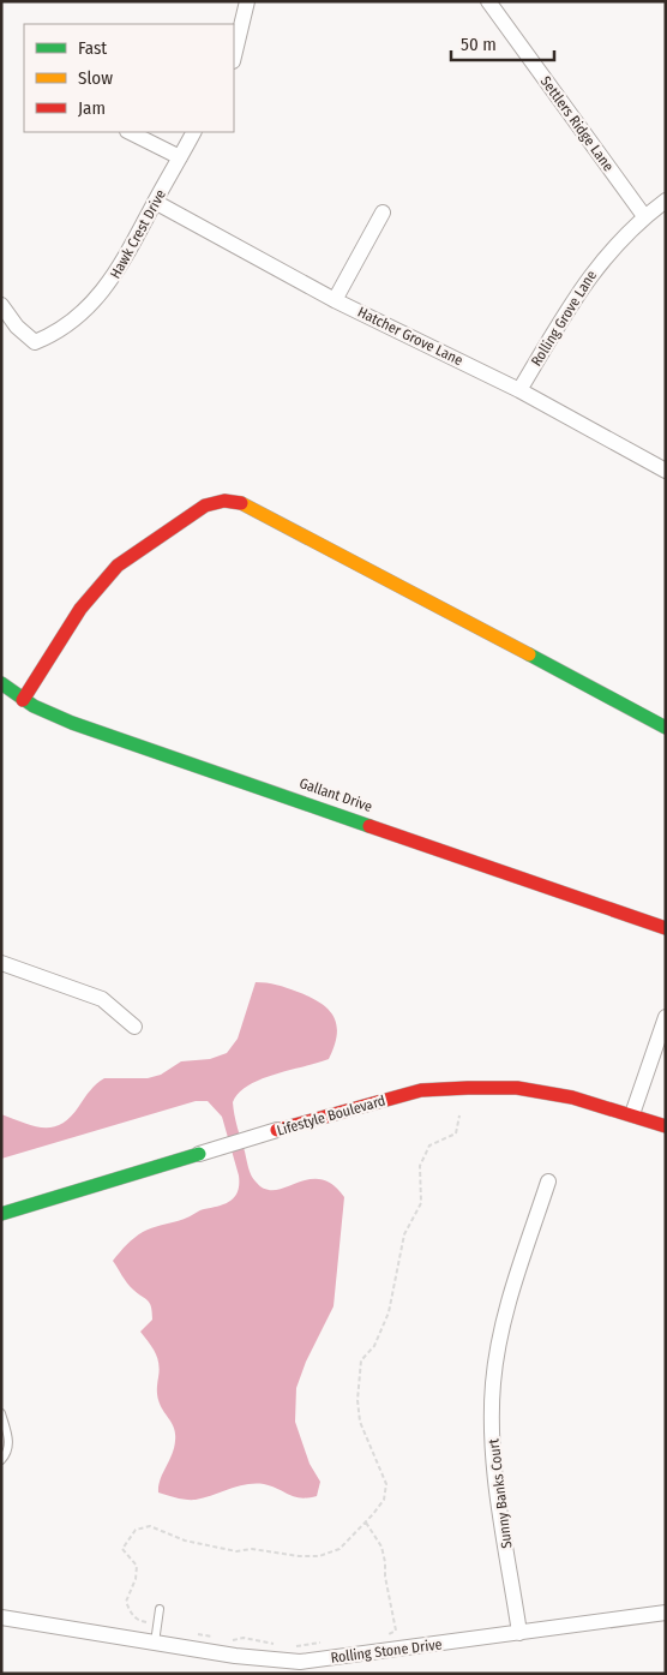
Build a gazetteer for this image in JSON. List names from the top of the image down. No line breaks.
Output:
{"streets":{"street":["Settlers Ridge Lane","Hawk Crest Drive","Rolling Grove Lane","Hatcher Grove Lane","Gallant Drive","Lifestyle Boulevard","Sunny Banks Court","Rolling Stone Drive"]},"crossings":[["Settlers Ridge Lane","Rolling Grove Lane"],["Hawk Crest Drive","Hatcher Grove Lane"],["Rolling Grove Lane","Hatcher Grove Lane"],["Sunny Banks Court","Rolling Stone Drive"]],"legend":["Fast","Slow","Jam"],"scale_bar":"50 m"}
